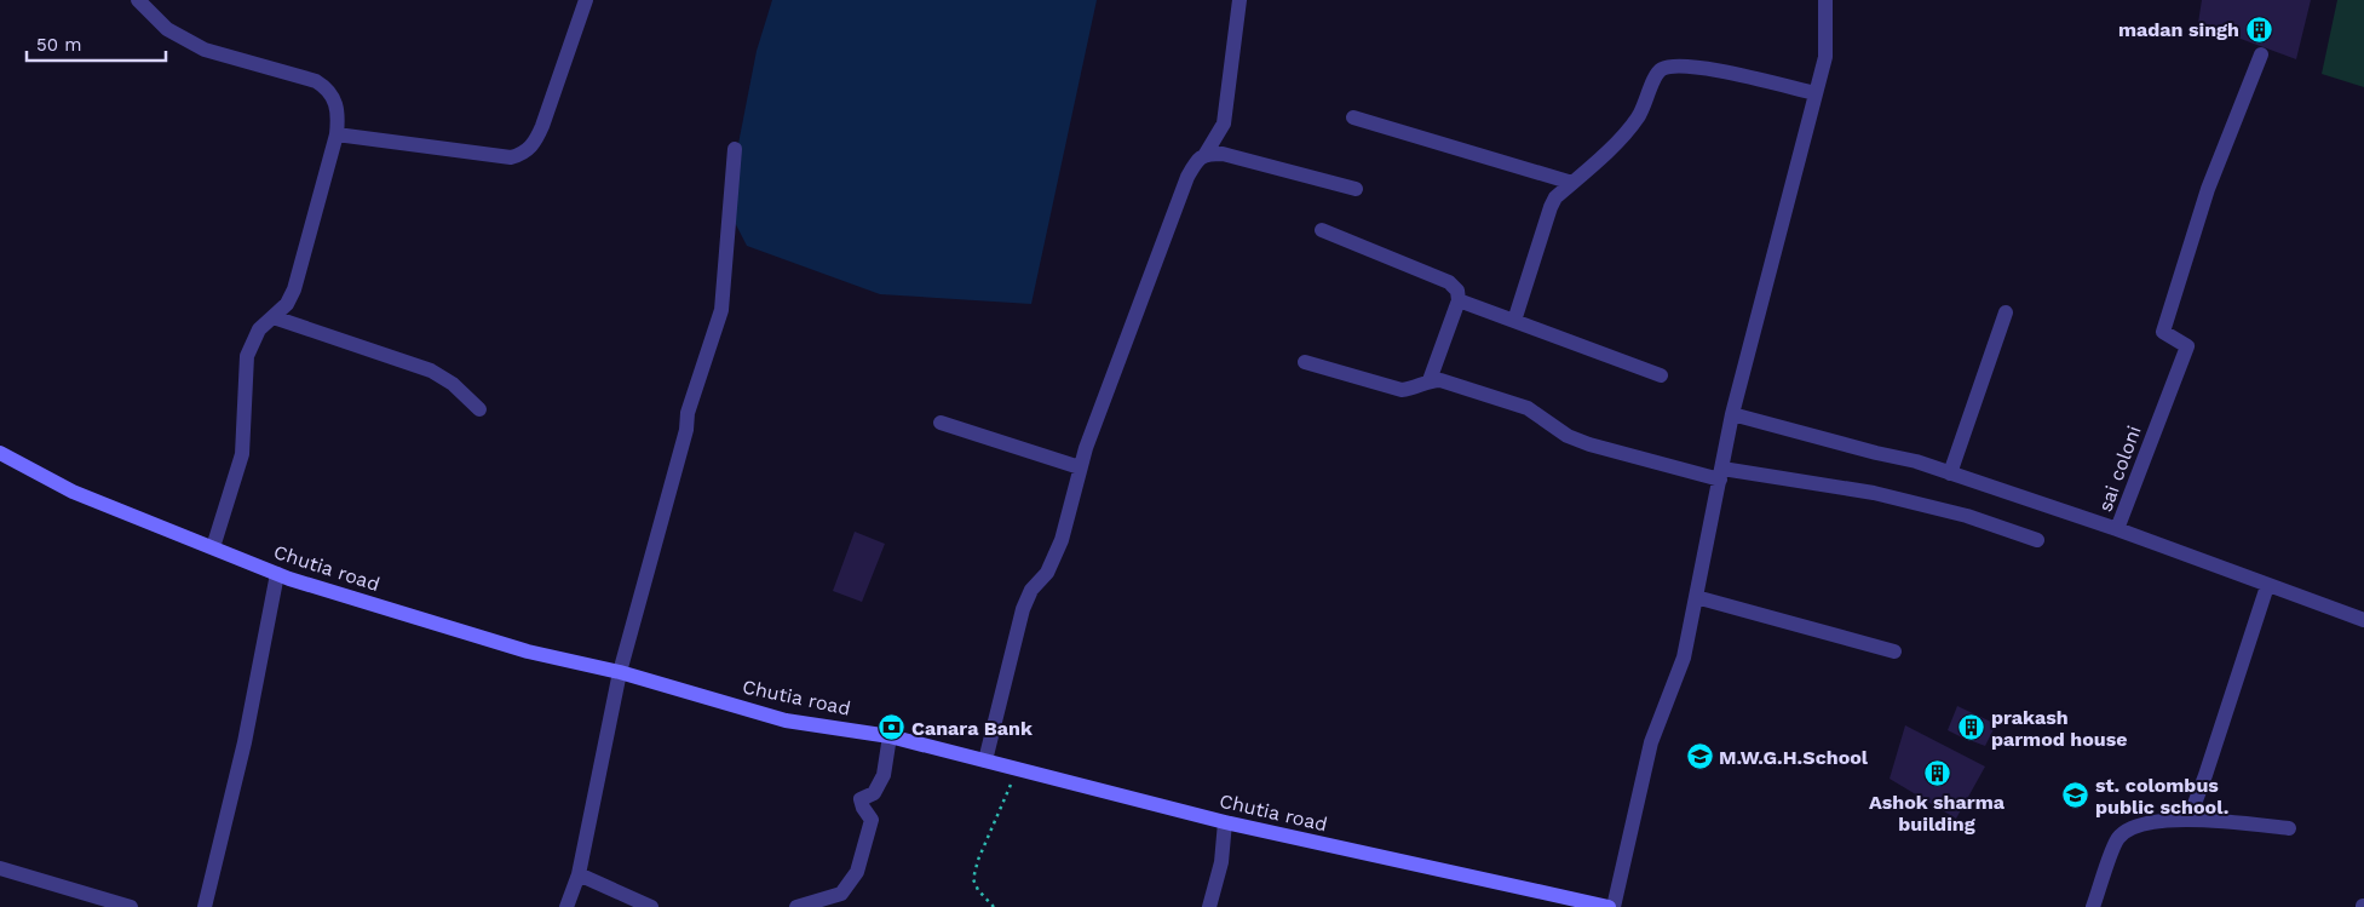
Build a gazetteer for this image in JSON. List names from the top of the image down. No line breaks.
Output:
{"streets":{"street":["sai coloni","Chutia road"]},"places":{"building":["madan singh","prakash parmod house","Ashok sharma building"],"bank":["Canara Bank"],"school or university":["M.W.G.H.School","st. colombus public school."]},"scale_bar":"50 m"}
